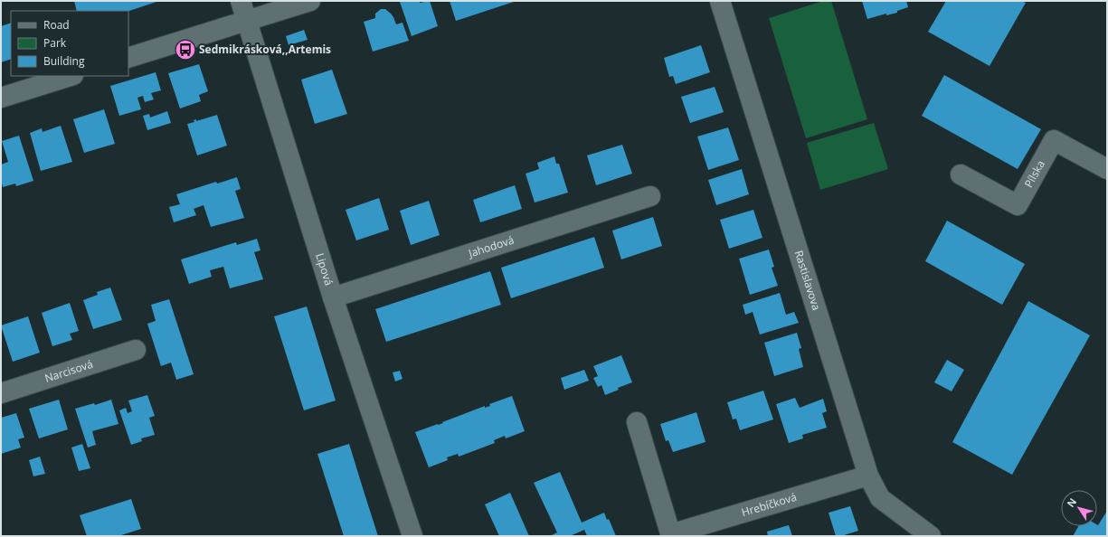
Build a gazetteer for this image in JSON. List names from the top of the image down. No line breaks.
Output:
{"streets":{"street":["Pílska","Jahodová","Lipová","Rastislavova","Narcisová","Hrebíčková"]},"crossings":[["Jahodová","Lipová"],["Rastislavova","Hrebíčková"]],"places":{"bus stop":["Sedmikrásková,,Artemis"]},"legend":["Road","Park","Building"],"north":"top left"}
